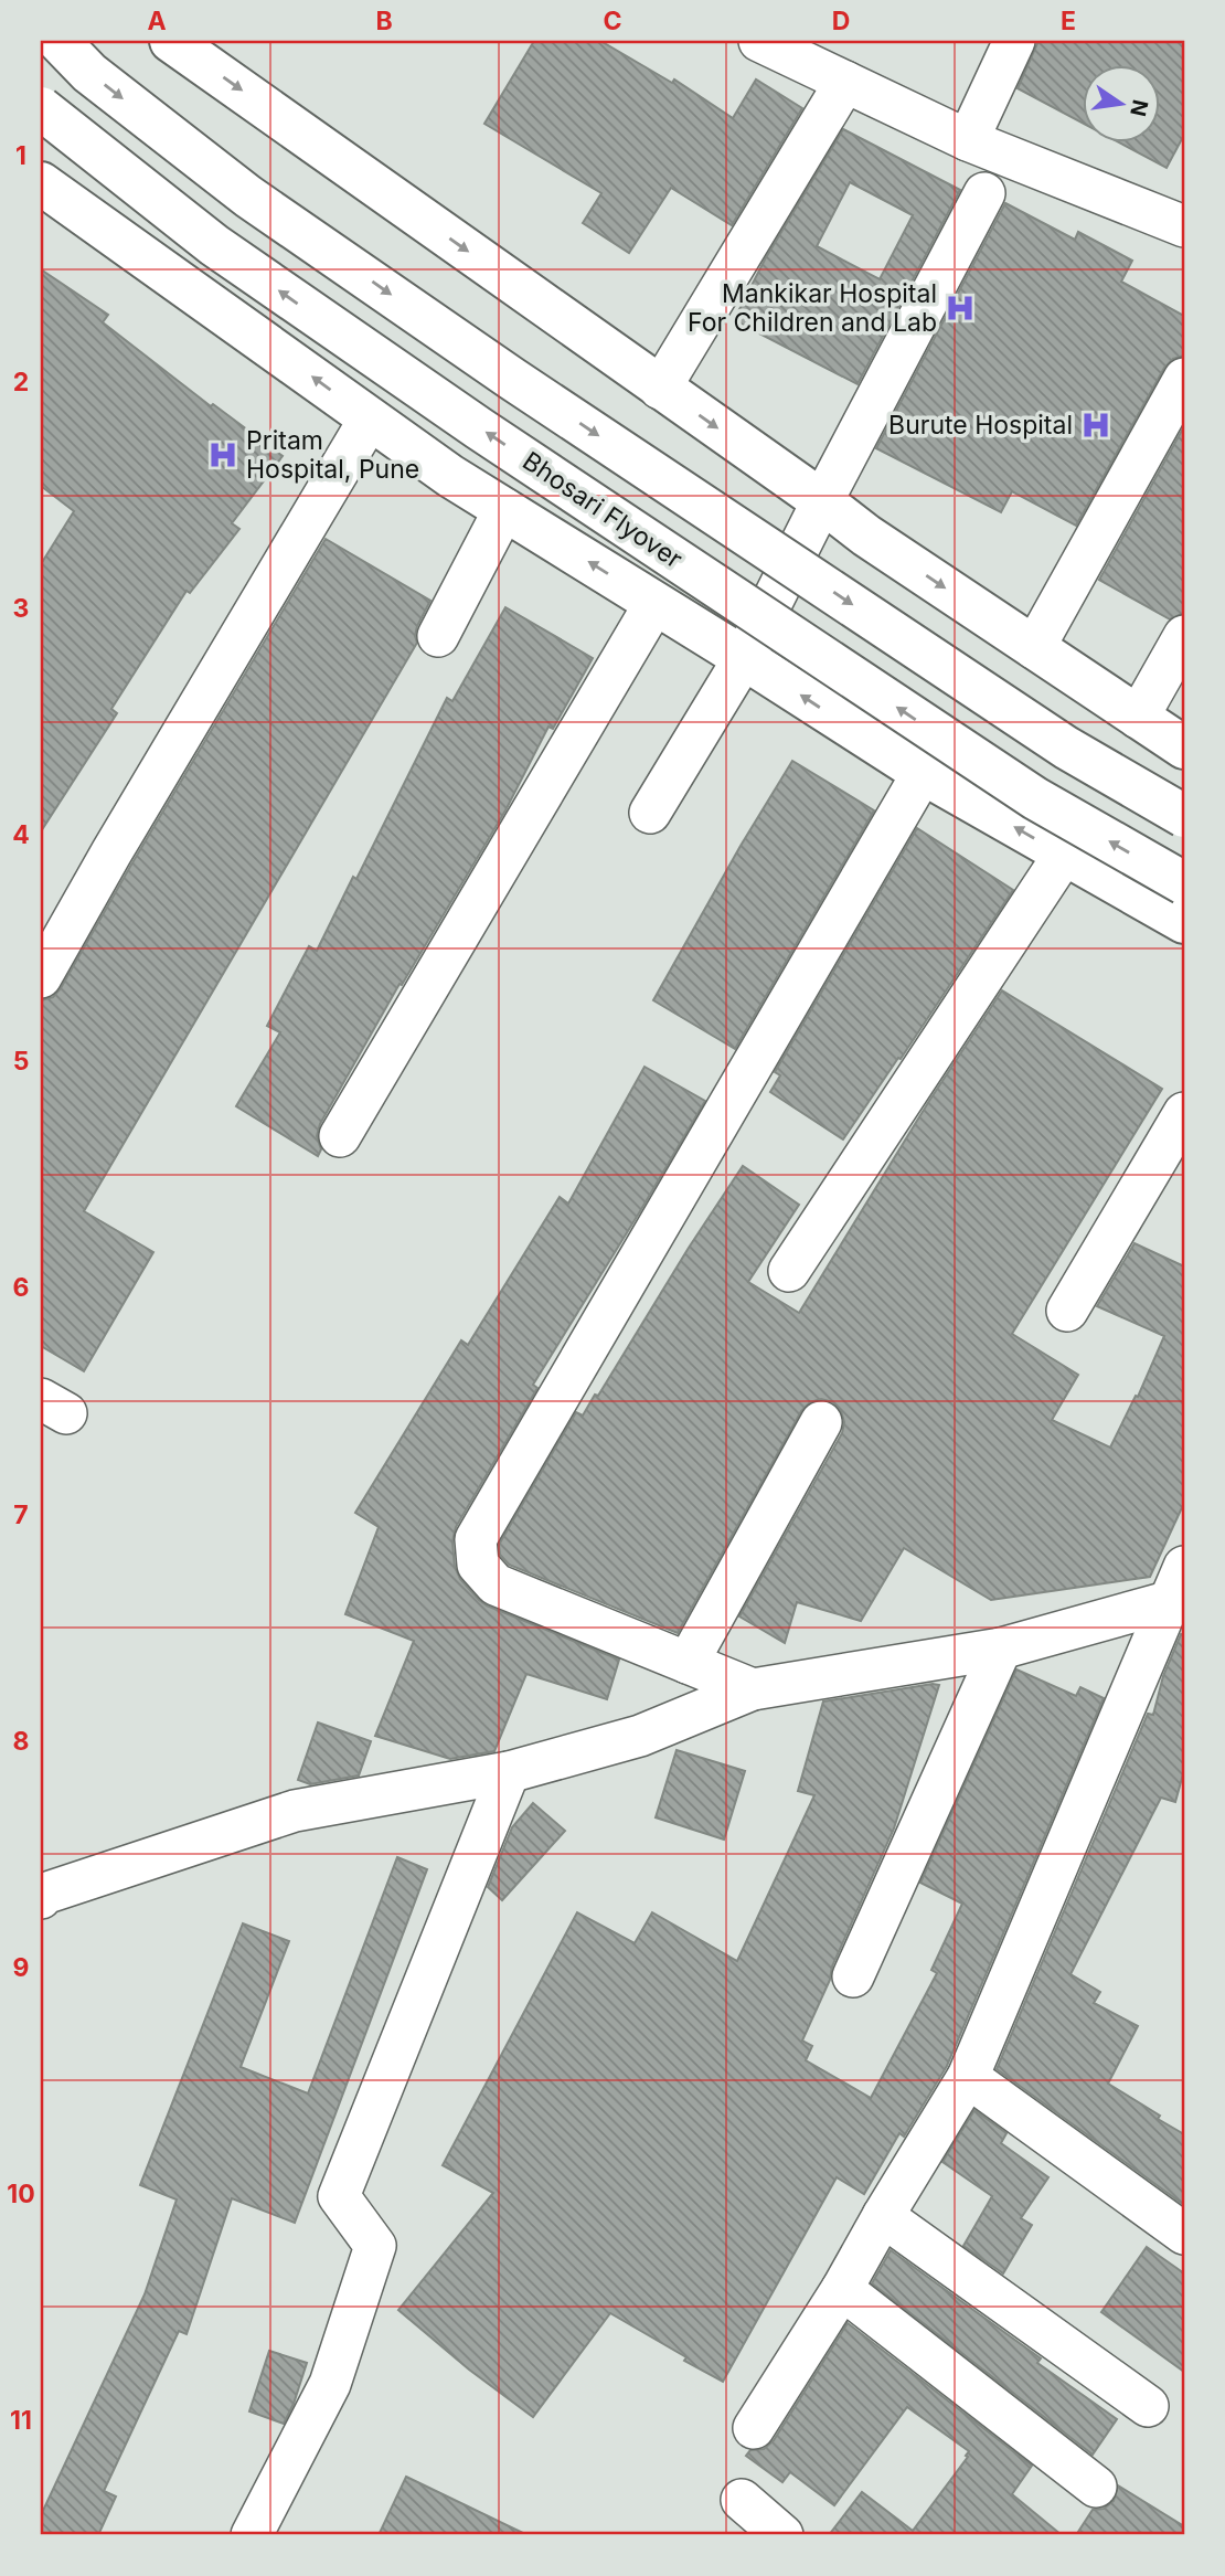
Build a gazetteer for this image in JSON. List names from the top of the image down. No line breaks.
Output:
{"streets":{"main road":["Bhosari Flyover"]},"places":{"hospital":["Mankikar Hospital For Children and Lab","Burute Hospital","Pritam Hospital, Pune"]},"north":"right","grid":{"columns":["A","B","C","D","E"],"rows":["1","2","3","4","5","6","7","8","9","10","11"]}}
